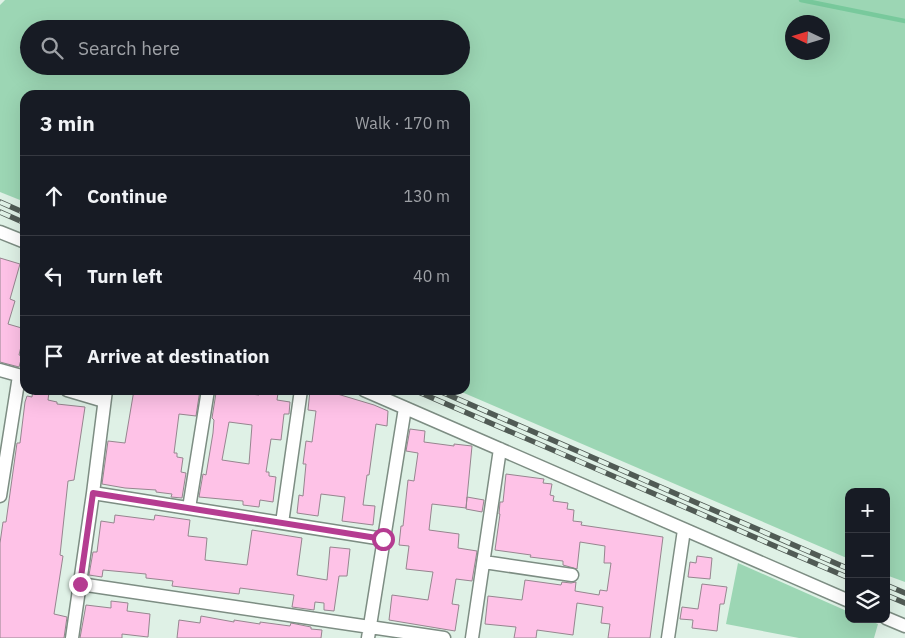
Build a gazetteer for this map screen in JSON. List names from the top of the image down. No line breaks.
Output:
{"north":"left","page":{"search":"Search here","heading":["3 min","Walk · 170 m"],"list":[["Continue","130 m"],["Turn left","40 m"],"Arrive at destination"],"map_buttons":["+","−"]}}
